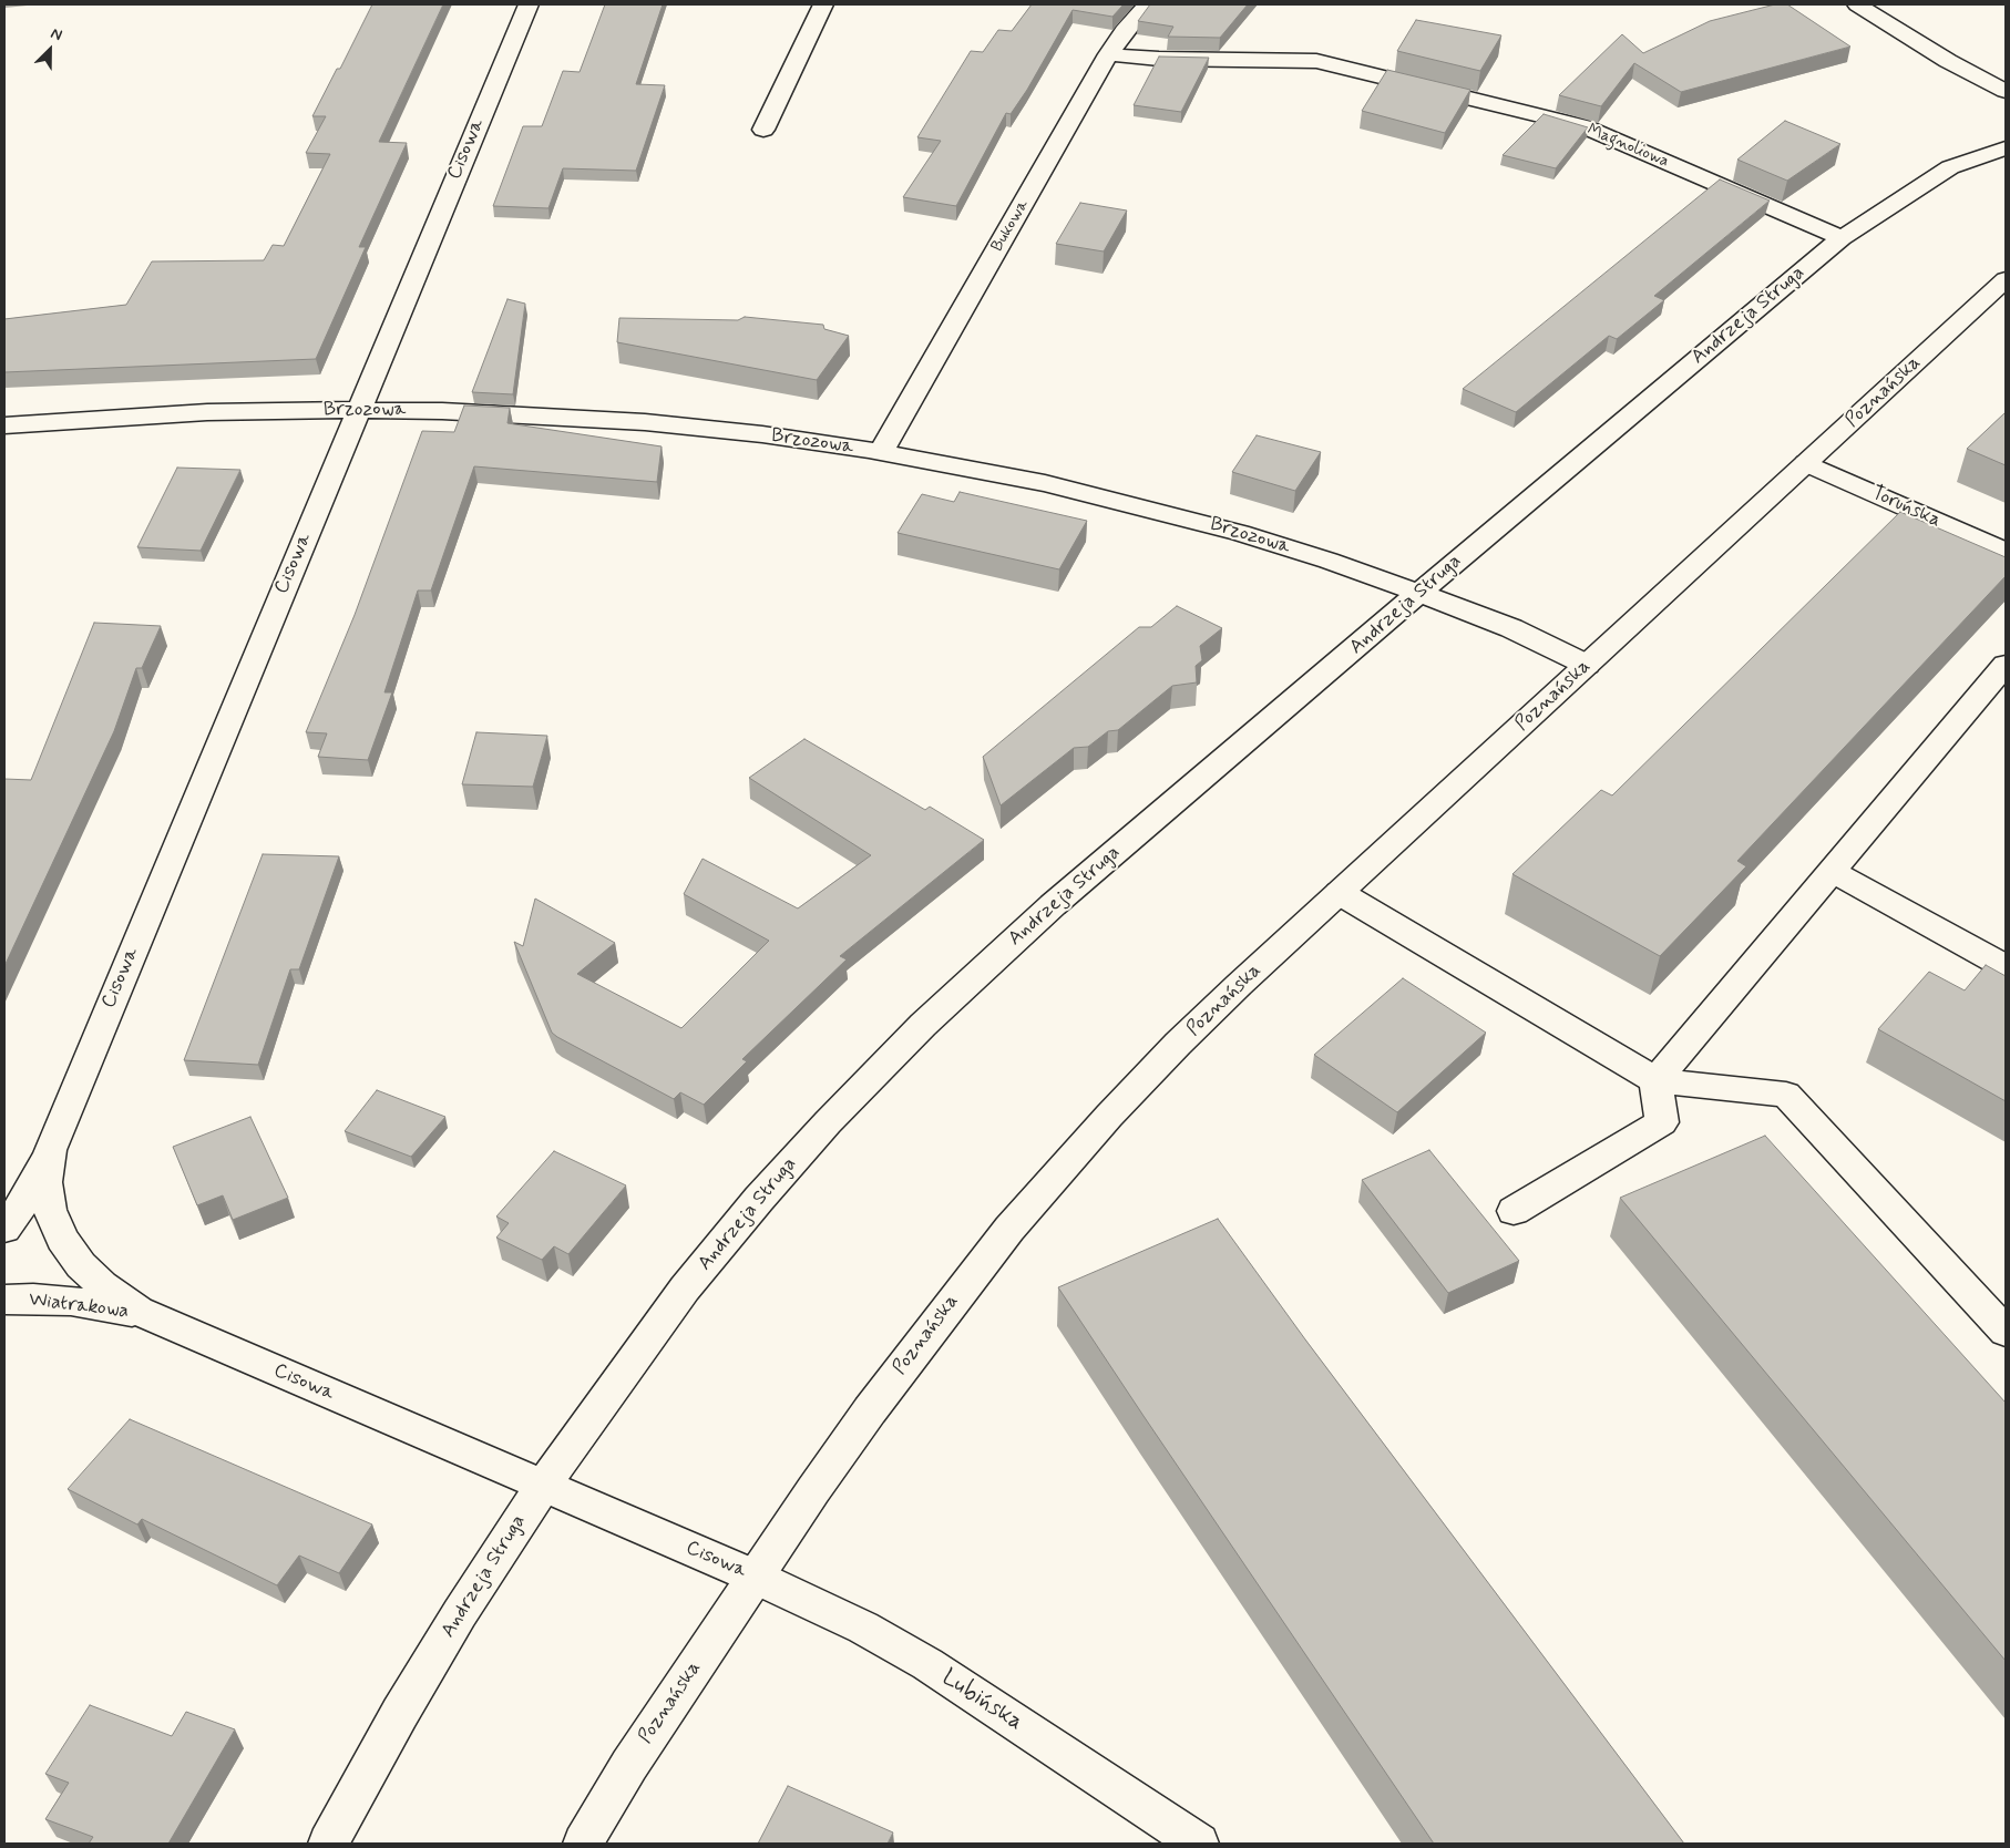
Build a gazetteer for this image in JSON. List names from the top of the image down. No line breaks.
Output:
{"streets":{"street":["Magnoliowa","Cisowa","Bukowa","Andrzeja Struga","Poznańska","Brzozowa","Toruńska","Wiatrakowa","Lubińska"]},"crossings":[["Magnoliowa","Bukowa"],["Magnoliowa","Andrzeja Struga"],["Cisowa","Andrzeja Struga"],["Cisowa","Poznańska"],["Cisowa","Brzozowa"],["Cisowa","Wiatrakowa"],["Cisowa","Lubińska"],["Bukowa","Brzozowa"],["Andrzeja Struga","Brzozowa"],["Poznańska","Brzozowa"],["Poznańska","Toruńska"],["Poznańska","Lubińska"]],"north":"top right"}
